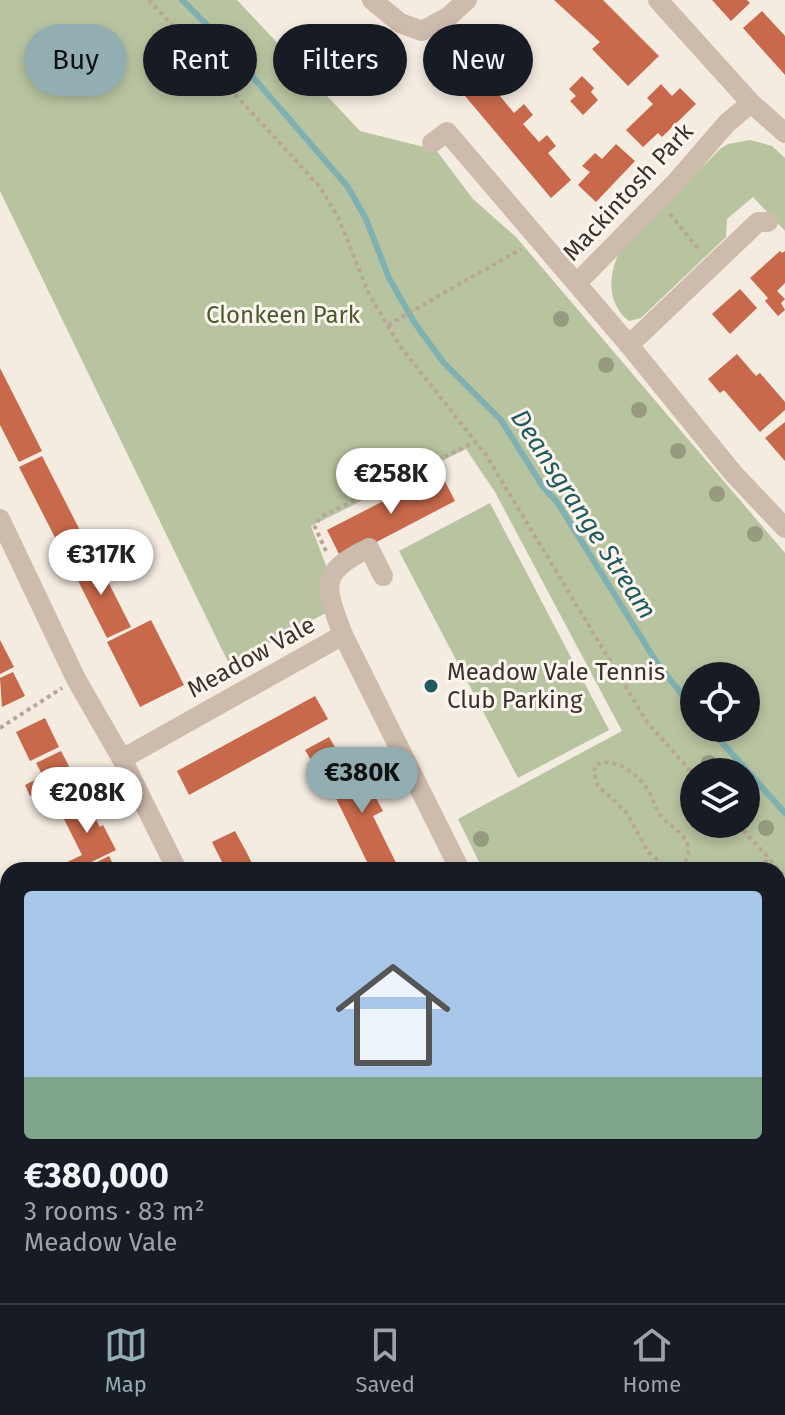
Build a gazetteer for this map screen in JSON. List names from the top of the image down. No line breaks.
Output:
{"streets":{"street":["Mackintosh Park","Meadow Vale"]},"water":["Deansgrange Stream"],"parks":["Clonkeen Park"],"places":["Meadow Vale Tennis Club Parking"],"page":{"chip":["Buy","Rent","Filters","New"],"price":["€258K","€317K","€380K","€208K"],"list":[{"name":"€380,000","note":"3 rooms · 83 m² · Meadow Vale"}],"tabs":["Map","Saved","Home"]}}
